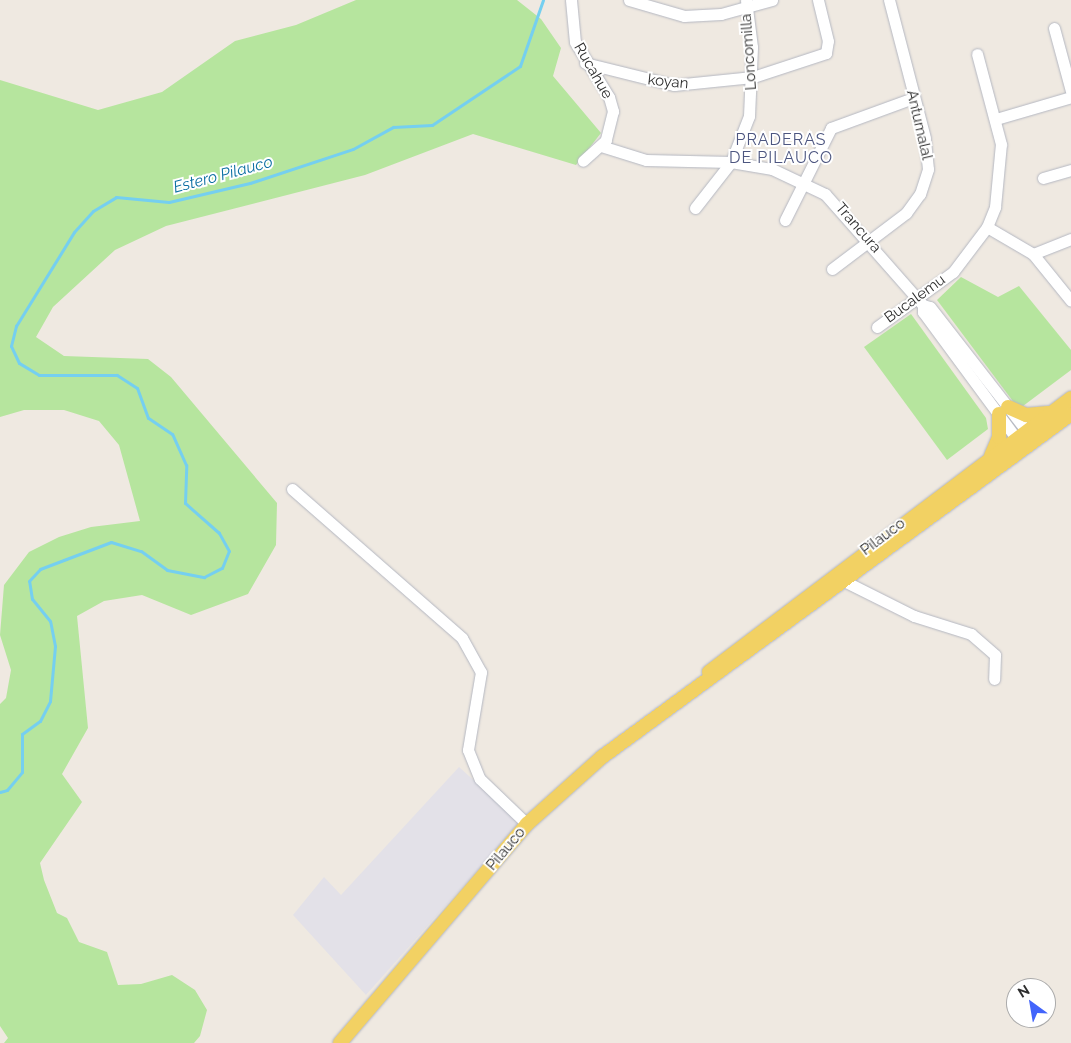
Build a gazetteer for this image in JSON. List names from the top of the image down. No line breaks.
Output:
{"streets":{"main road":["Pilauco"],"street":["Loncomilla","Rucahue","koyan","Antumalal","Trancura","Bucalemu"]},"crossings":[["Loncomilla","koyan"],["Loncomilla","Trancura"],["Rucahue","koyan"],["Rucahue","Trancura"],["Antumalal","Trancura"],["Trancura","Bucalemu"],["Trancura","Pilauco"]],"districts":["PRADERAS DE PILAUCO"],"water":["Estero Pilauco"],"north":"top left"}
